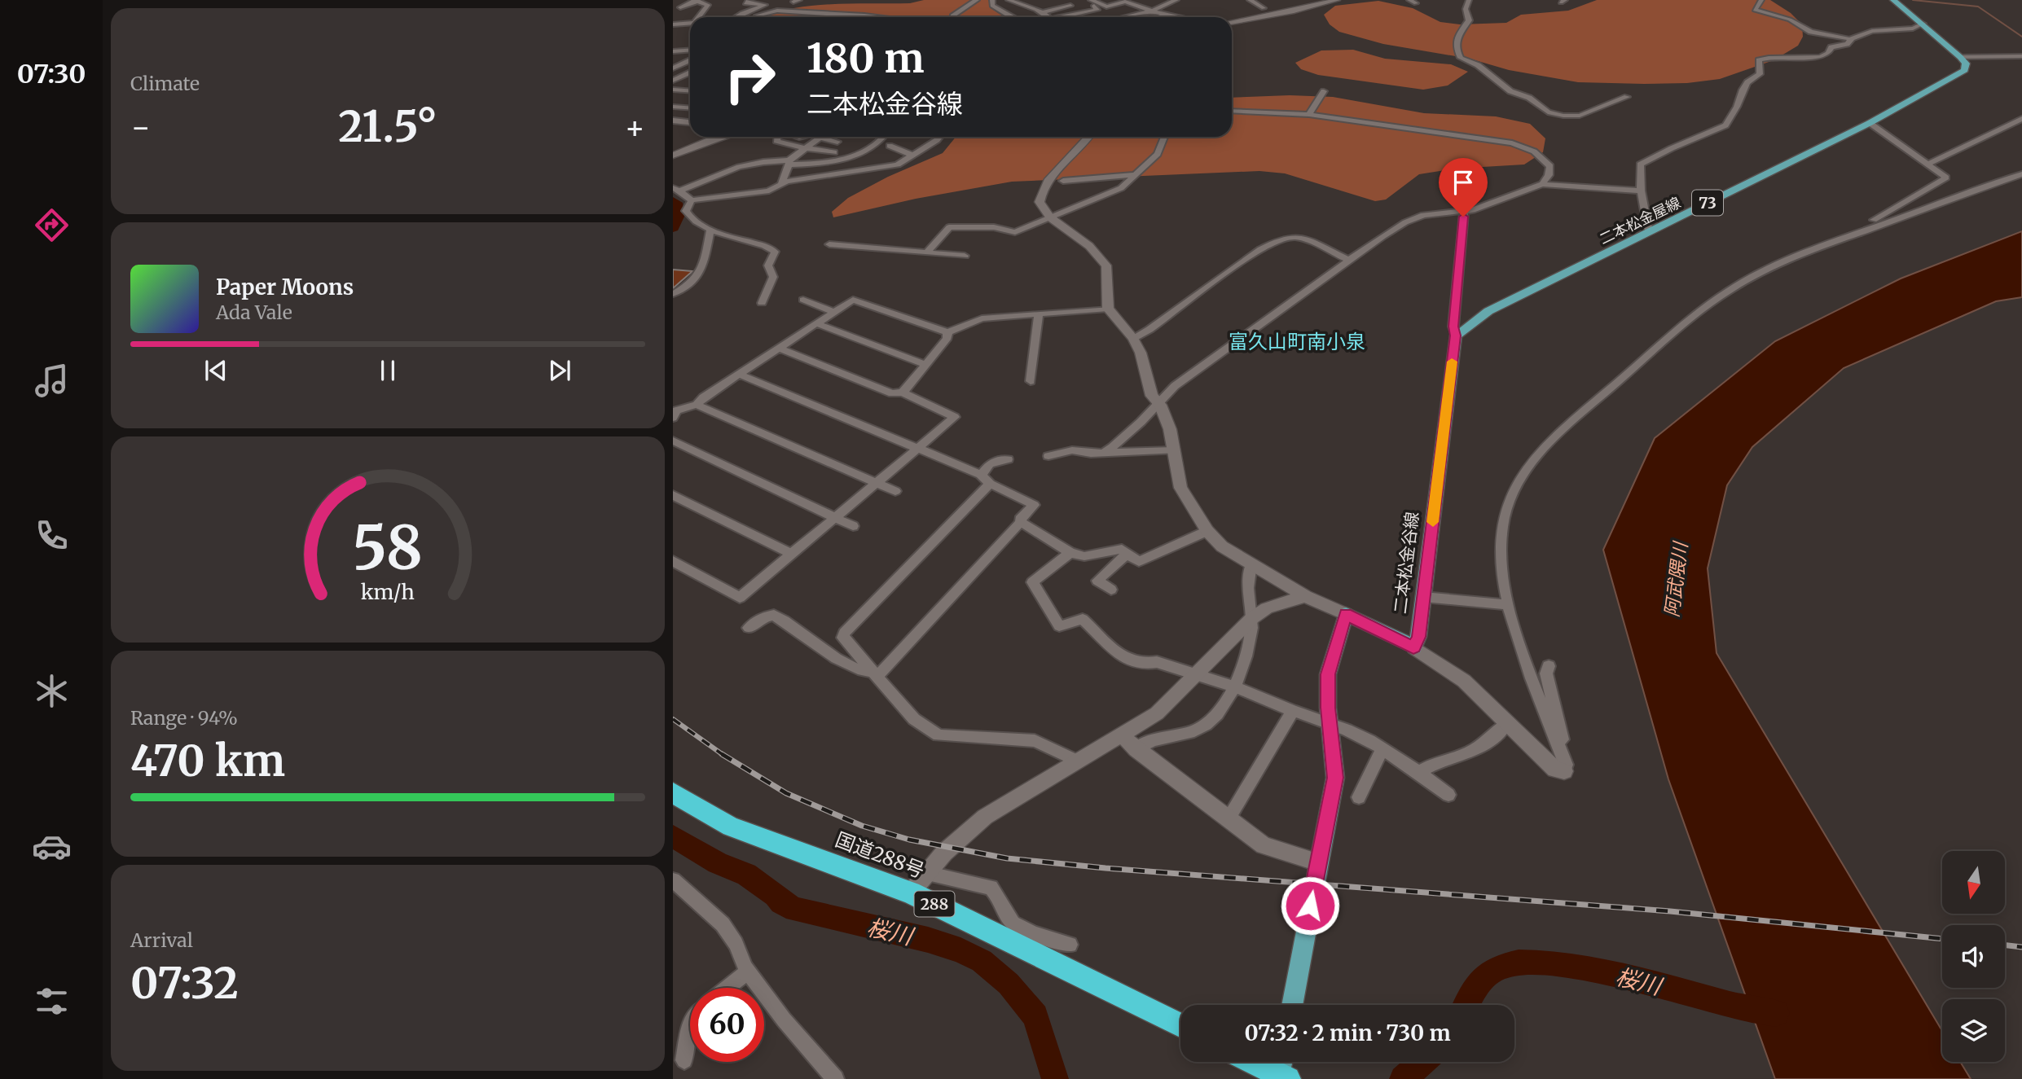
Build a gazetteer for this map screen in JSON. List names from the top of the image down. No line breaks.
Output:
{"streets":{"highway":["国道288号","288"],"main road":["73","二本松金屋線","二本松金谷線"]},"crossings":[["二本松金屋線","二本松金谷線"]],"districts":["富久山町南小泉"],"water":["阿武隈川","桜川"],"north":"bottom","page":{"tabs":"07:30","tile":["Climate",["Range · 94%","470 km"],["Arrival","07:32"]],"turn":["180 m","二本松金谷線"],"heat":["−","21.5°","+"],"song":["Paper Moons","Ada Vale"],"limit":"60","trip":"07:32 · 2 min · 730 m","gauge":["58","km/h"]}}
